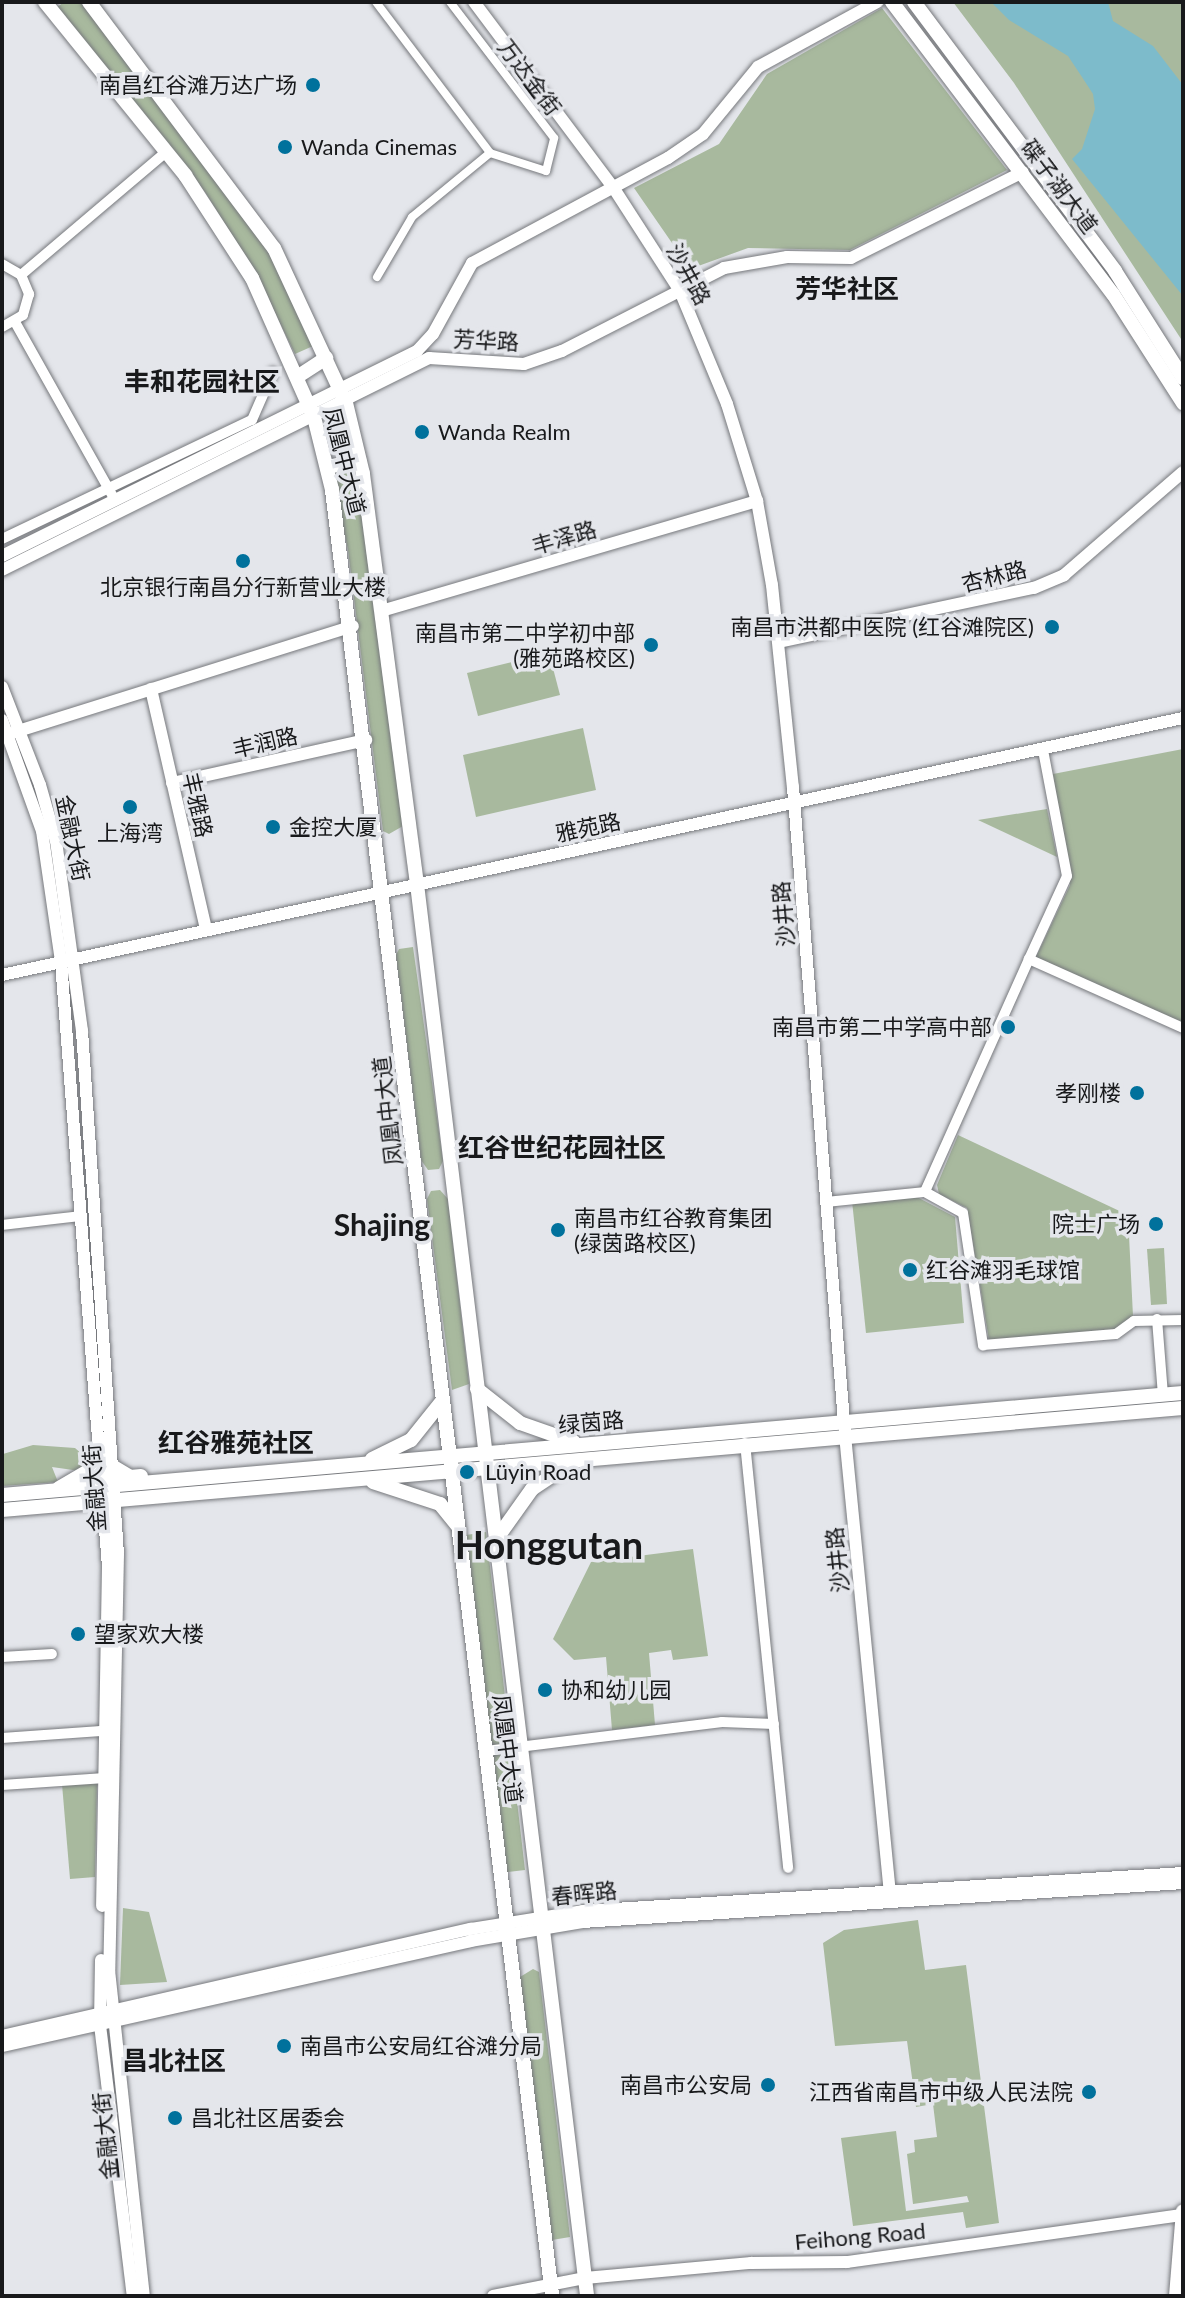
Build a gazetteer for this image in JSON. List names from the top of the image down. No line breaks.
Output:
{"streets":{"main road":["碟子湖大道","凤凰中大道","绿茵路"],"street":["万达金街","沙井路","芳华路","丰泽路","杏林路","丰润路","丰雅路","雅苑路","金融大街","春晖路","Feihong Road"]},"crossings":[["碟子湖大道","芳华路"],["沙井路","芳华路"],["沙井路","丰泽路"],["沙井路","杏林路"],["沙井路","雅苑路"],["沙井路","绿茵路"],["沙井路","春晖路"],["芳华路","凤凰中大道"],["凤凰中大道","丰泽路"],["凤凰中大道","丰润路"],["凤凰中大道","雅苑路"],["凤凰中大道","绿茵路"],["凤凰中大道","春晖路"],["凤凰中大道","Feihong Road"],["丰润路","丰雅路"],["丰雅路","雅苑路"],["雅苑路","金融大街"],["金融大街","绿茵路"],["金融大街","春晖路"]],"districts":["芳华社区","丰和花园社区","红谷世纪花园社区","Shajing","红谷雅苑社区","Honggutan","昌北社区"],"places":["南昌红谷滩万达广场","Wanda Cinemas","Wanda Realm","北京银行南昌分行新营业大楼","南昌市洪都中医院 (红谷滩院区)","南昌市第二中学初中部 (雅苑路校区)","上海湾","金控大厦","南昌市第二中学高中部","孝刚楼","院士广场","南昌市红谷教育集团 (绿茵路校区)","红谷滩羽毛球馆","Lüyin Road","望家欢大楼","协和幼儿园","南昌市公安局红谷滩分局","南昌市公安局","江西省南昌市中级人民法院","昌北社区居委会"]}
